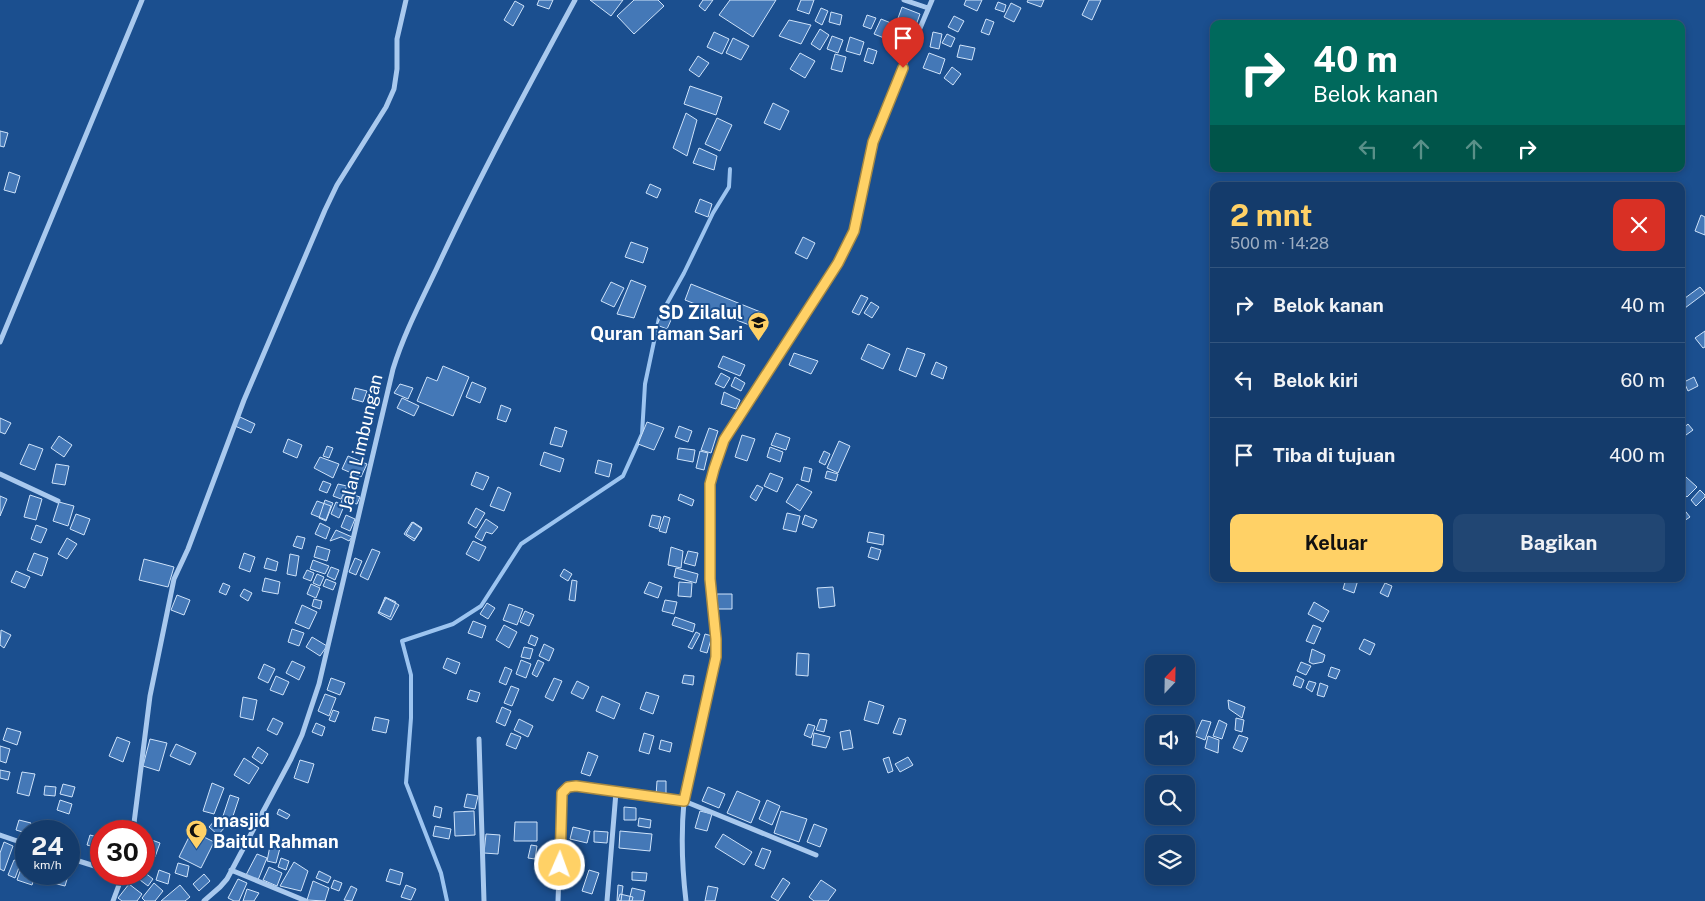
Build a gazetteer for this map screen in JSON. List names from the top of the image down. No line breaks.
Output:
{"streets":{"street":["Jalan Limbungan"]},"places":{"school or university":["SD Zilalul Quran Taman Sari"],"mosque":["masjid Baitul Rahman"]},"north":"top","page":{"turn":["40 m","Belok kanan"],"heading":["2 mnt","500 m · 14:28"],"list":[{"name":"Belok kanan","value":"40 m"},{"name":"Belok kiri","value":"60 m"},{"name":"Tiba di tujuan","value":"400 m"}],"buttons":["Keluar","Bagikan"],"speed":"24 km/h","limit":"30"}}
